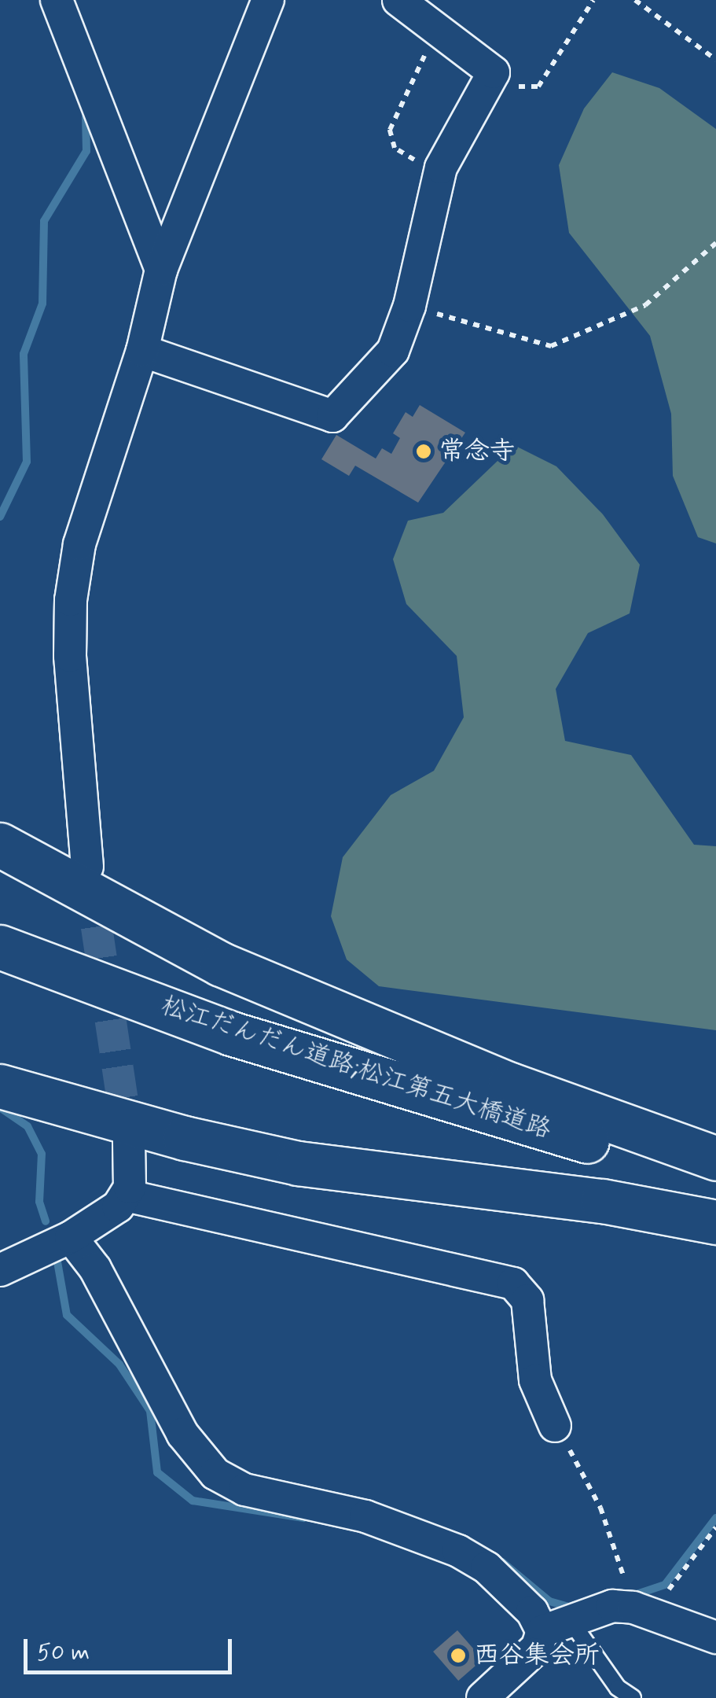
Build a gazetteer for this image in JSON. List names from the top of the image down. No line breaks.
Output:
{"streets":{"highway":["松江だんだん道路;松江第五大橋道路"]},"places":["常念寺","西谷集会所"],"scale_bar":"50 m"}
